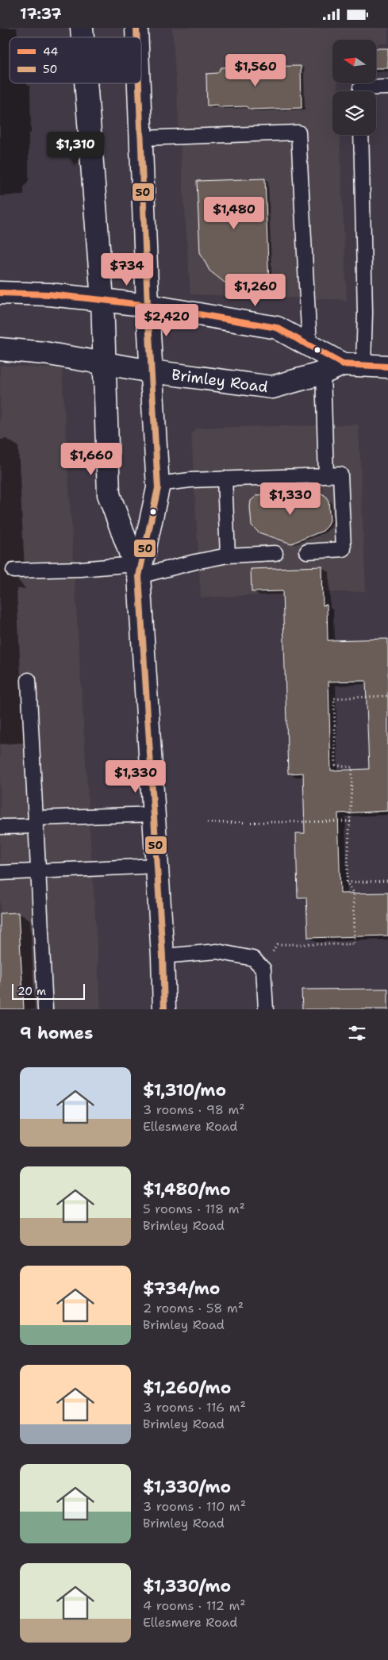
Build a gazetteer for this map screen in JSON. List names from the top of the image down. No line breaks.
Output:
{"streets":{"main road":["Brimley Road"]},"lines":["transit line 50","transit line 44"],"legend":["44","50"],"scale_bar":"20 m","north":"left","page":{"status":"17:37","price":["$1,560","$1,310","$1,480","$734","$1,260","$2,420","$1,660","$1,330","$1,330"],"scale":"20 m","heading":"9 homes","list":[{"name":"$1,310/mo","note":"3 rooms · 98 m² · Ellesmere Road"},{"name":"$1,480/mo","note":"5 rooms · 118 m² · Brimley Road"},{"name":"$734/mo","note":"2 rooms · 58 m² · Brimley Road"},{"name":"$1,260/mo","note":"3 rooms · 116 m² · Brimley Road"},{"name":"$1,330/mo","note":"3 rooms · 110 m² · Brimley Road"},{"name":"$1,330/mo","note":"4 rooms · 112 m² · Ellesmere Road"}]}}
